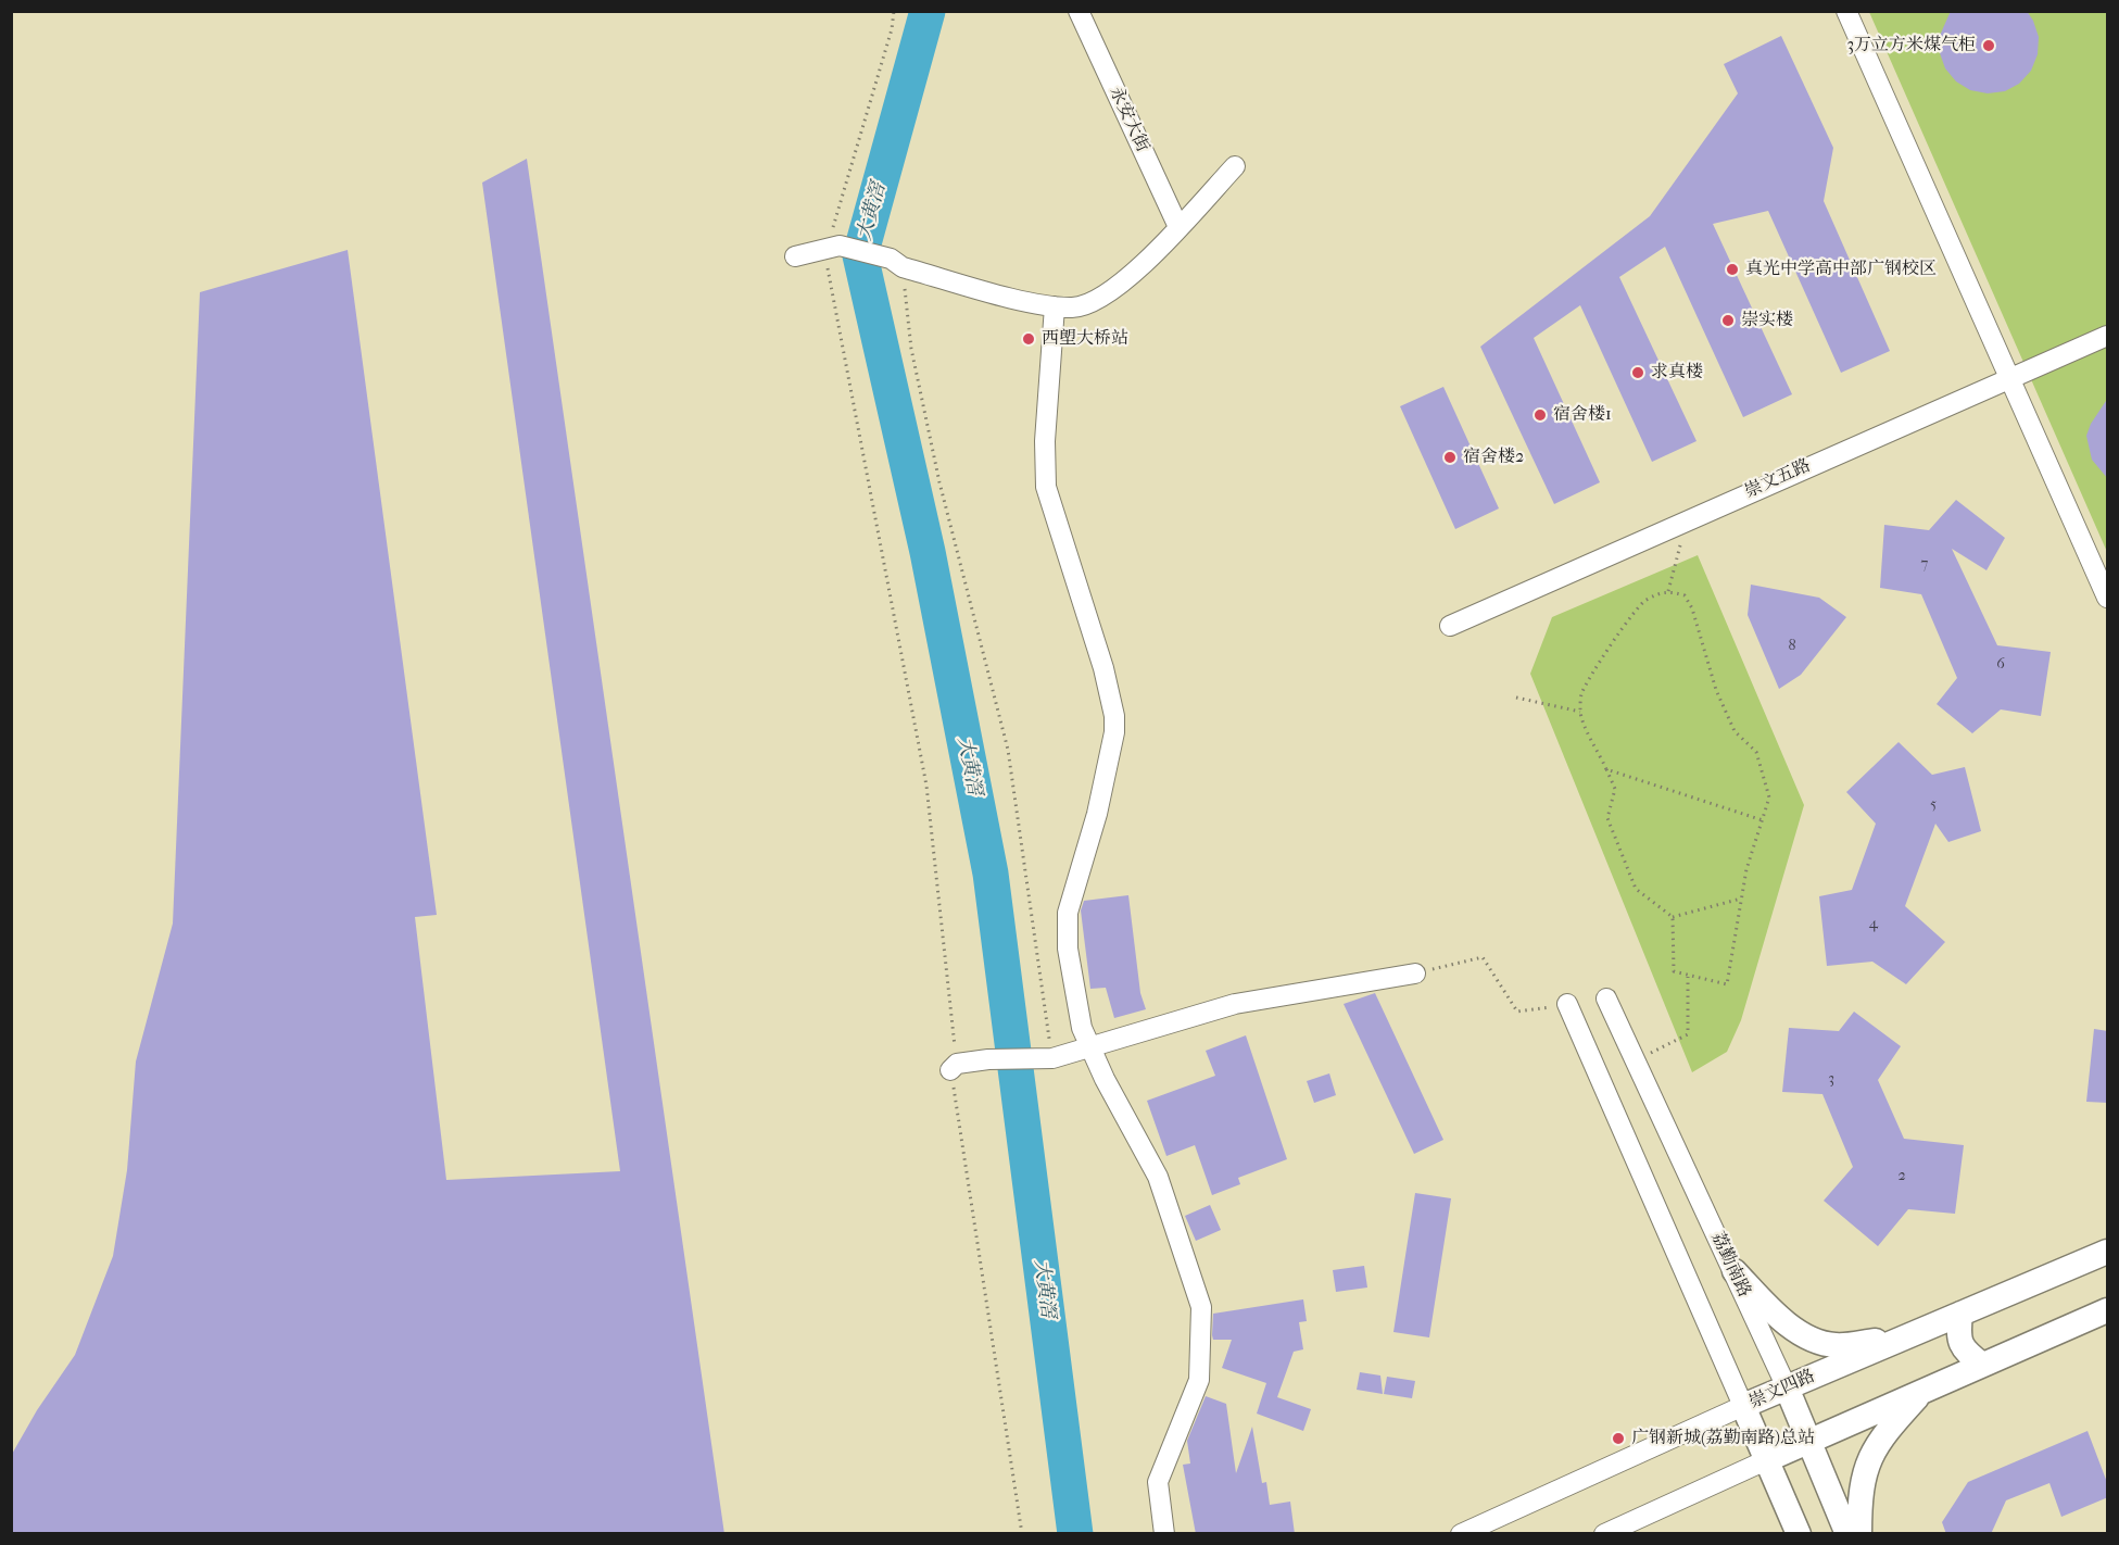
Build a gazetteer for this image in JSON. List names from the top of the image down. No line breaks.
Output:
{"streets":{"main road":["荔勤南路","崇文四路"],"street":["永安大街","崇文五路"]},"crossings":[["荔勤南路","崇文四路"]],"water":["大黄滘"],"places":["3万立方米煤气柜","真光中学高中部广钢校区","崇实楼","西塱大桥站","求真楼","宿舍楼1","宿舍楼2","广钢新城(荔勤南路)总站"],"house_numbers":["7","8","6","5","4","3","2"]}
